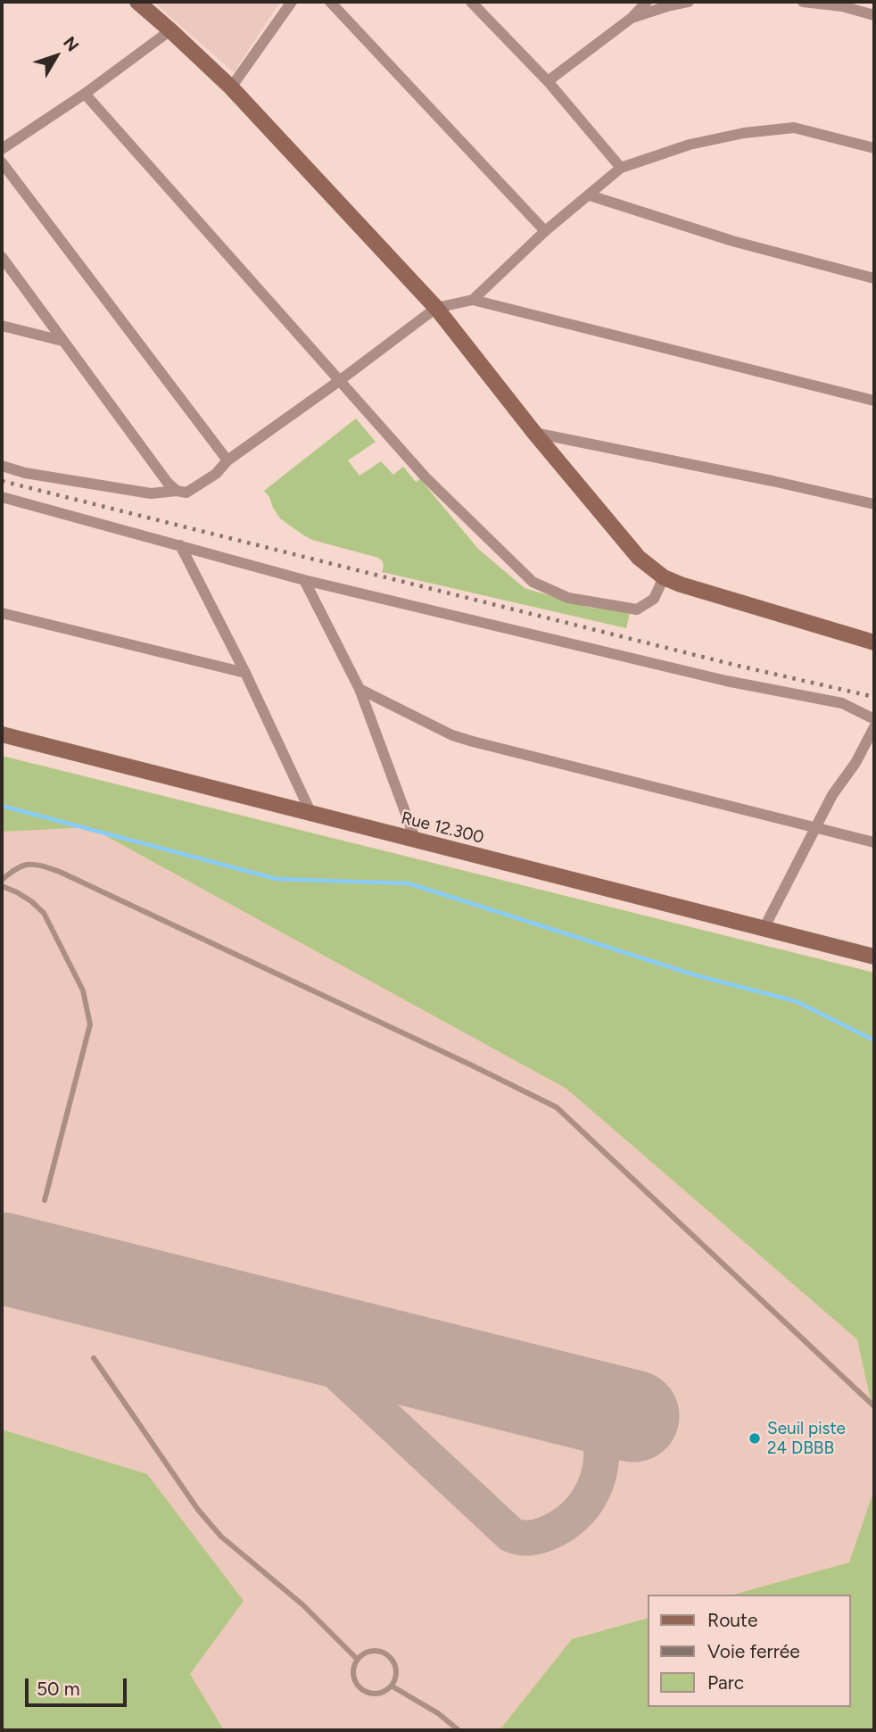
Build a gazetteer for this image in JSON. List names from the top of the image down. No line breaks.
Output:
{"streets":{"main road":["Rue 12.300"]},"places":["Seuil piste 24 DBBB"],"legend":["Route","Voie ferrée","Parc"],"scale_bar":"50 m","north":"top right"}
